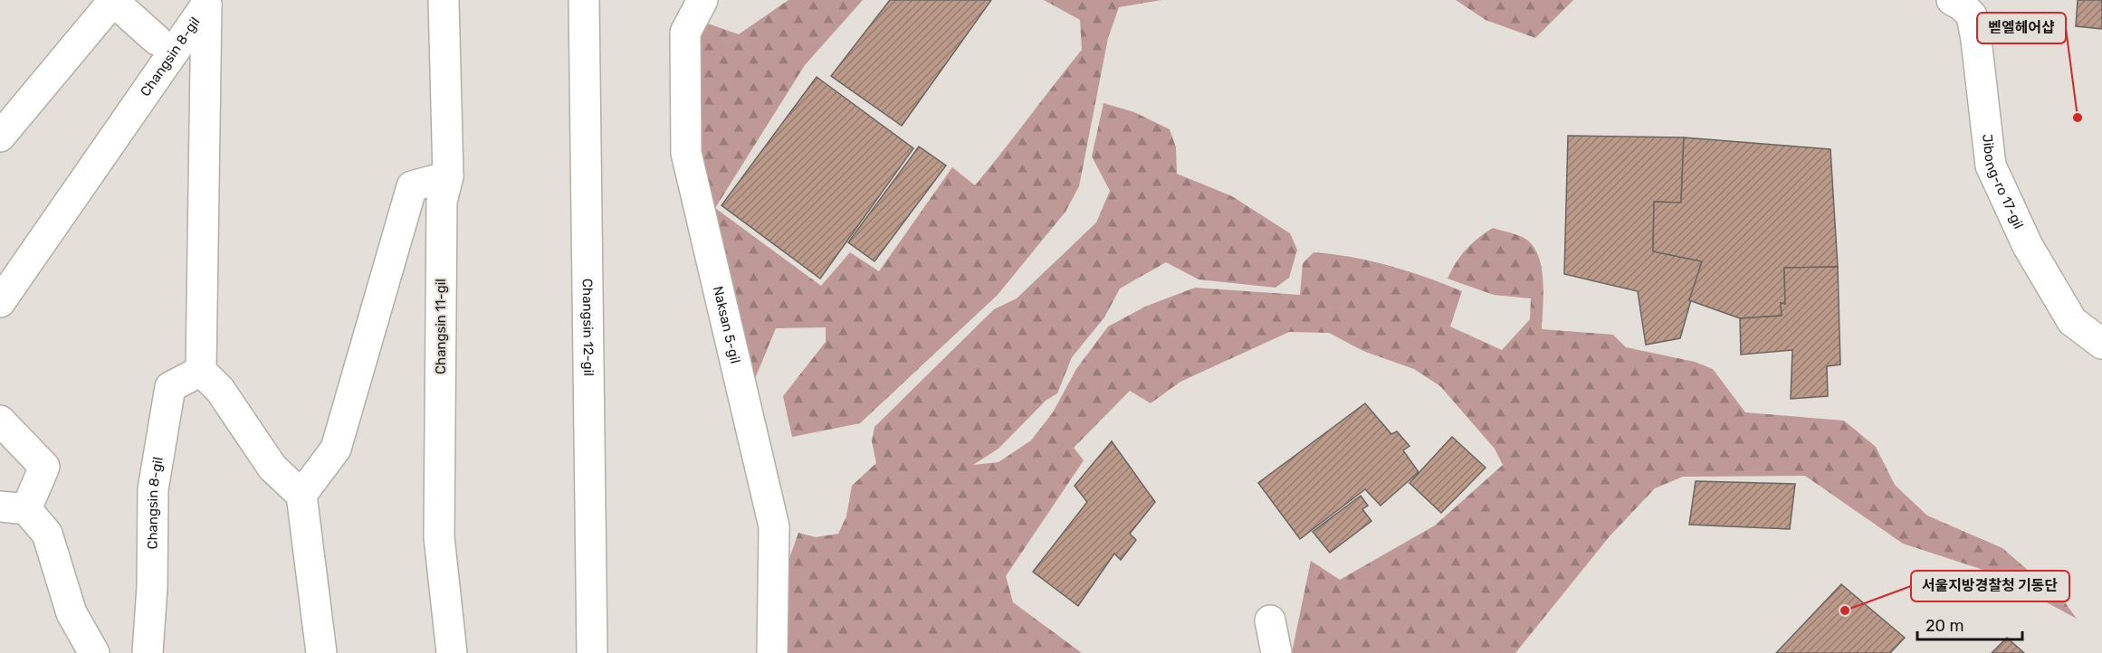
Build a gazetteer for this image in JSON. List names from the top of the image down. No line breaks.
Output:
{"streets":{"street":["Changsin 8-gil","Jibong-ro 17-gil","Naksan 5-gil","Changsin 11-gil","Changsin 12-gil"]},"places":["벧엘헤어샵","서울지방경찰청 기동단"],"scale_bar":"20 m"}
